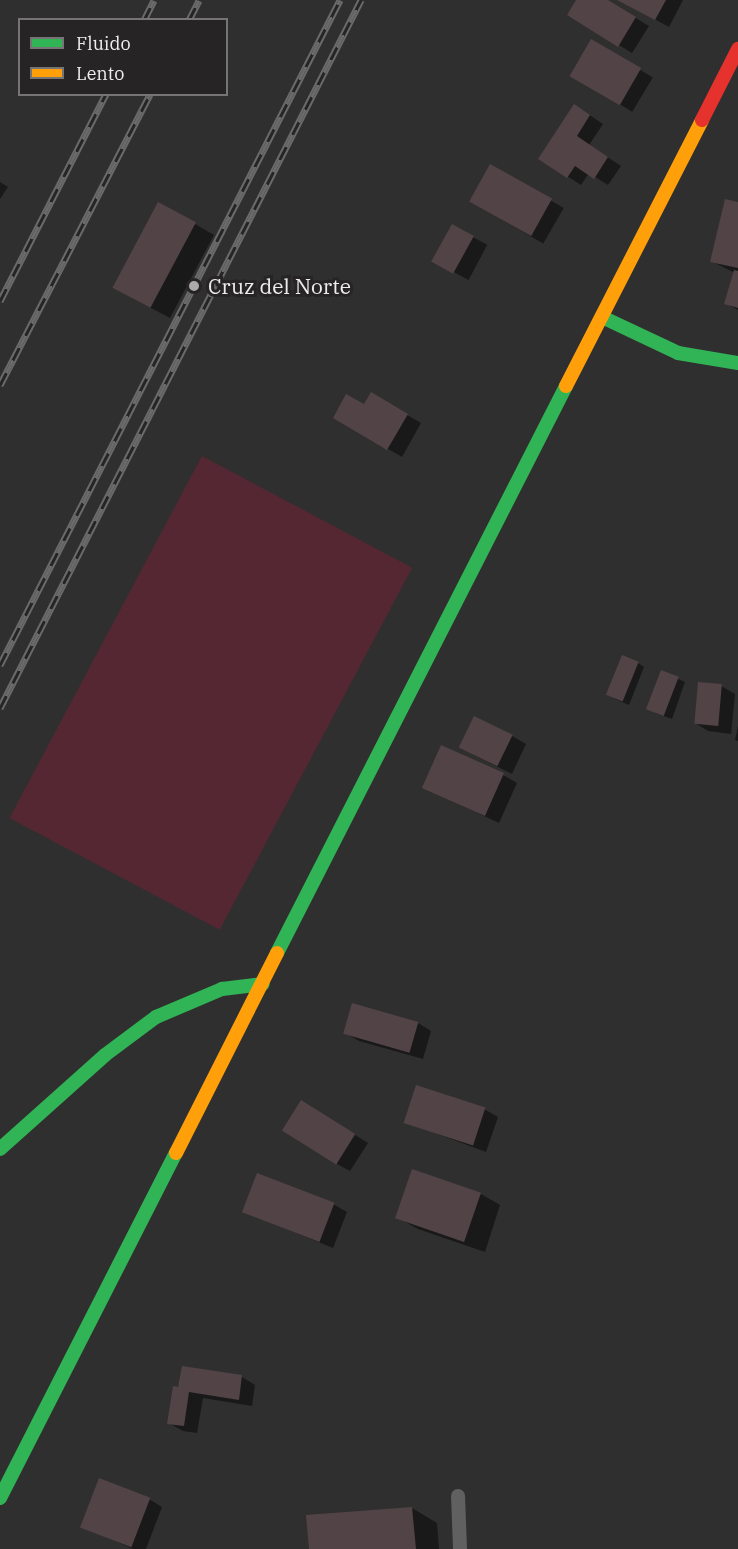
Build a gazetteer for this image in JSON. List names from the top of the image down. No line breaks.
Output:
{"places":["Cruz del Norte"],"legend":["Fluido","Lento"]}
